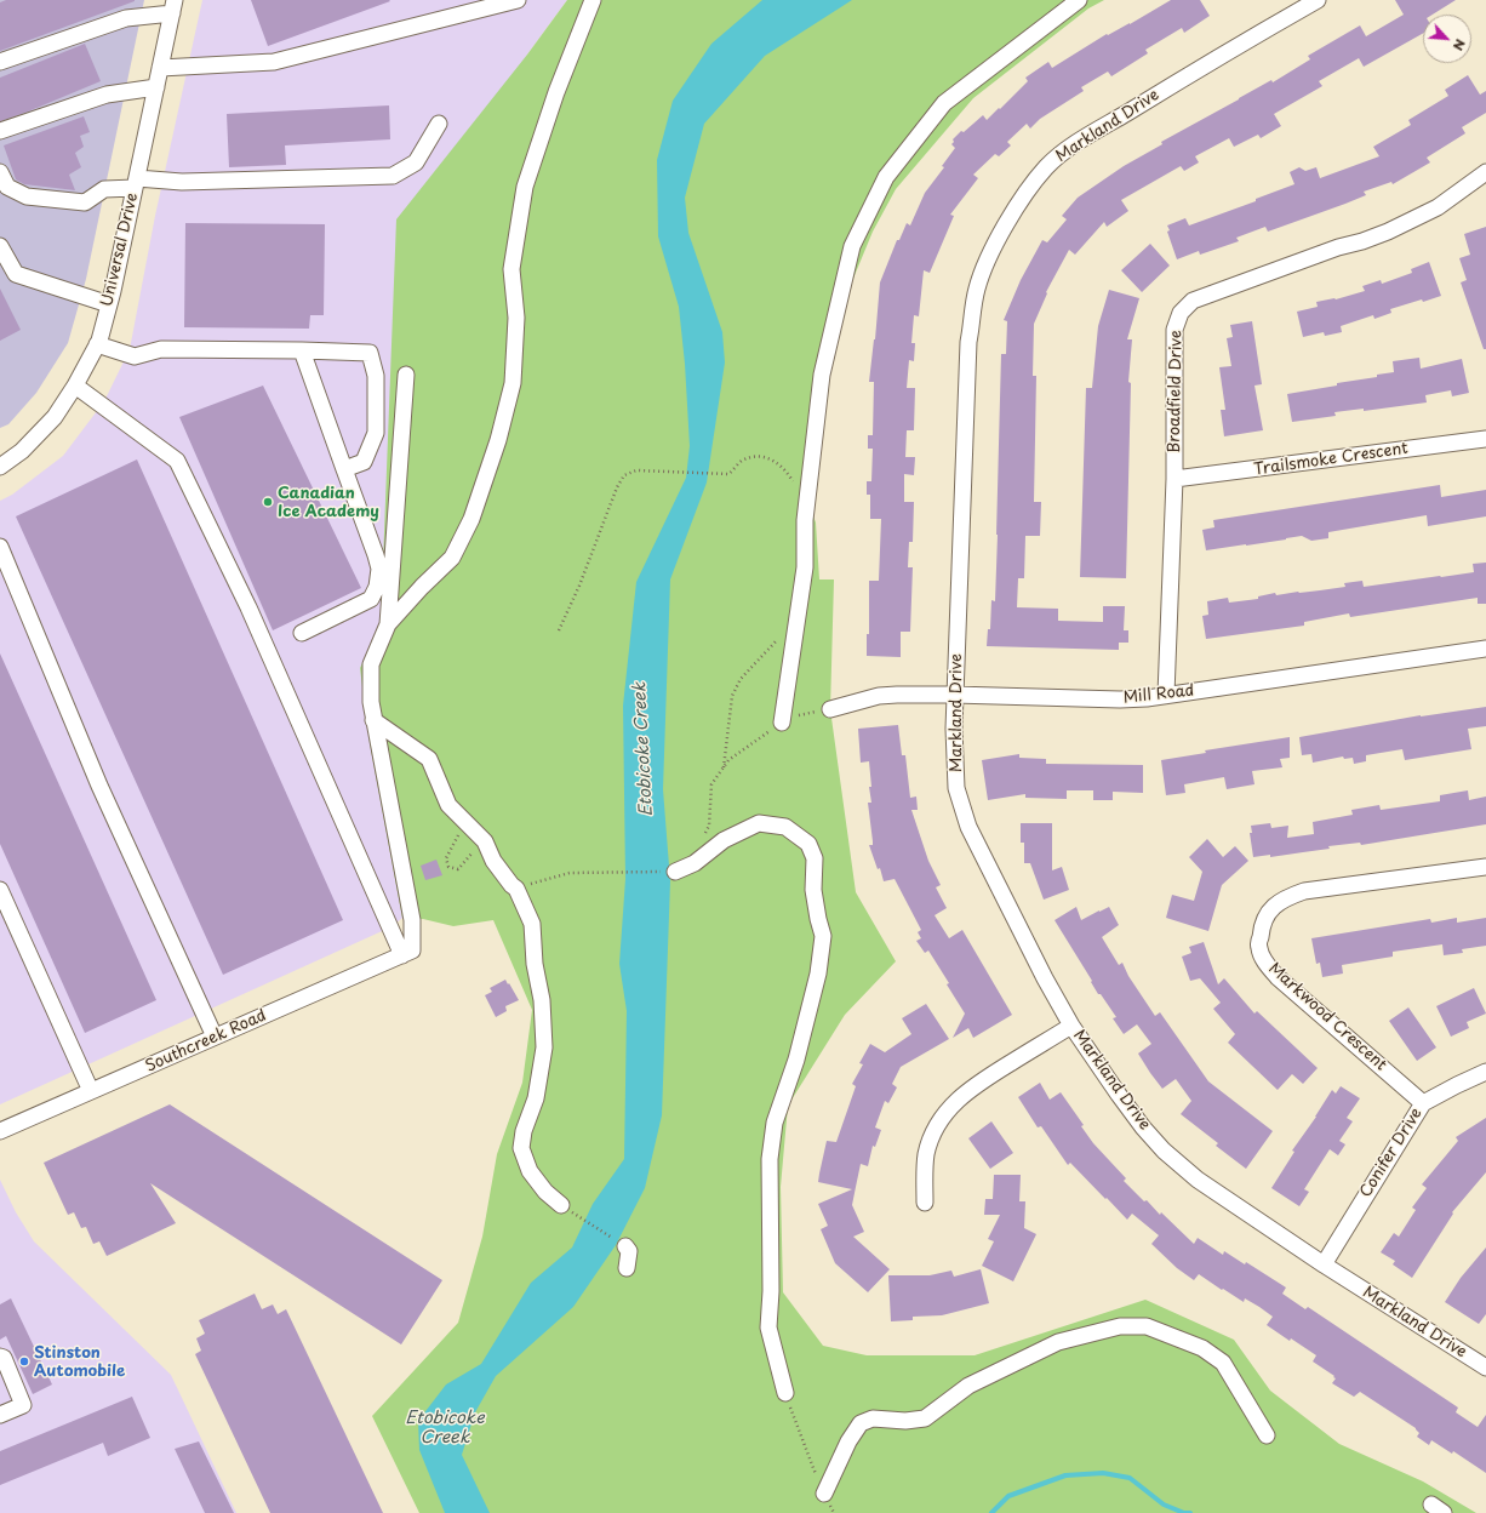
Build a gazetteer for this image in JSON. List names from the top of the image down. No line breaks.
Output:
{"streets":{"street":["Markland Drive","Universal Drive","Broadfield Drive","Trailsmoke Crescent","Mill Road","Markwood Crescent","Southcreek Road","Conifer Drive"]},"crossings":[["Markland Drive","Mill Road"],["Markland Drive","Conifer Drive"],["Broadfield Drive","Trailsmoke Crescent"],["Broadfield Drive","Mill Road"],["Markwood Crescent","Conifer Drive"]],"water":["Etobicoke Creek"],"places":["Canadian Ice Academy","Stinston Automobile"],"north":"bottom right"}
